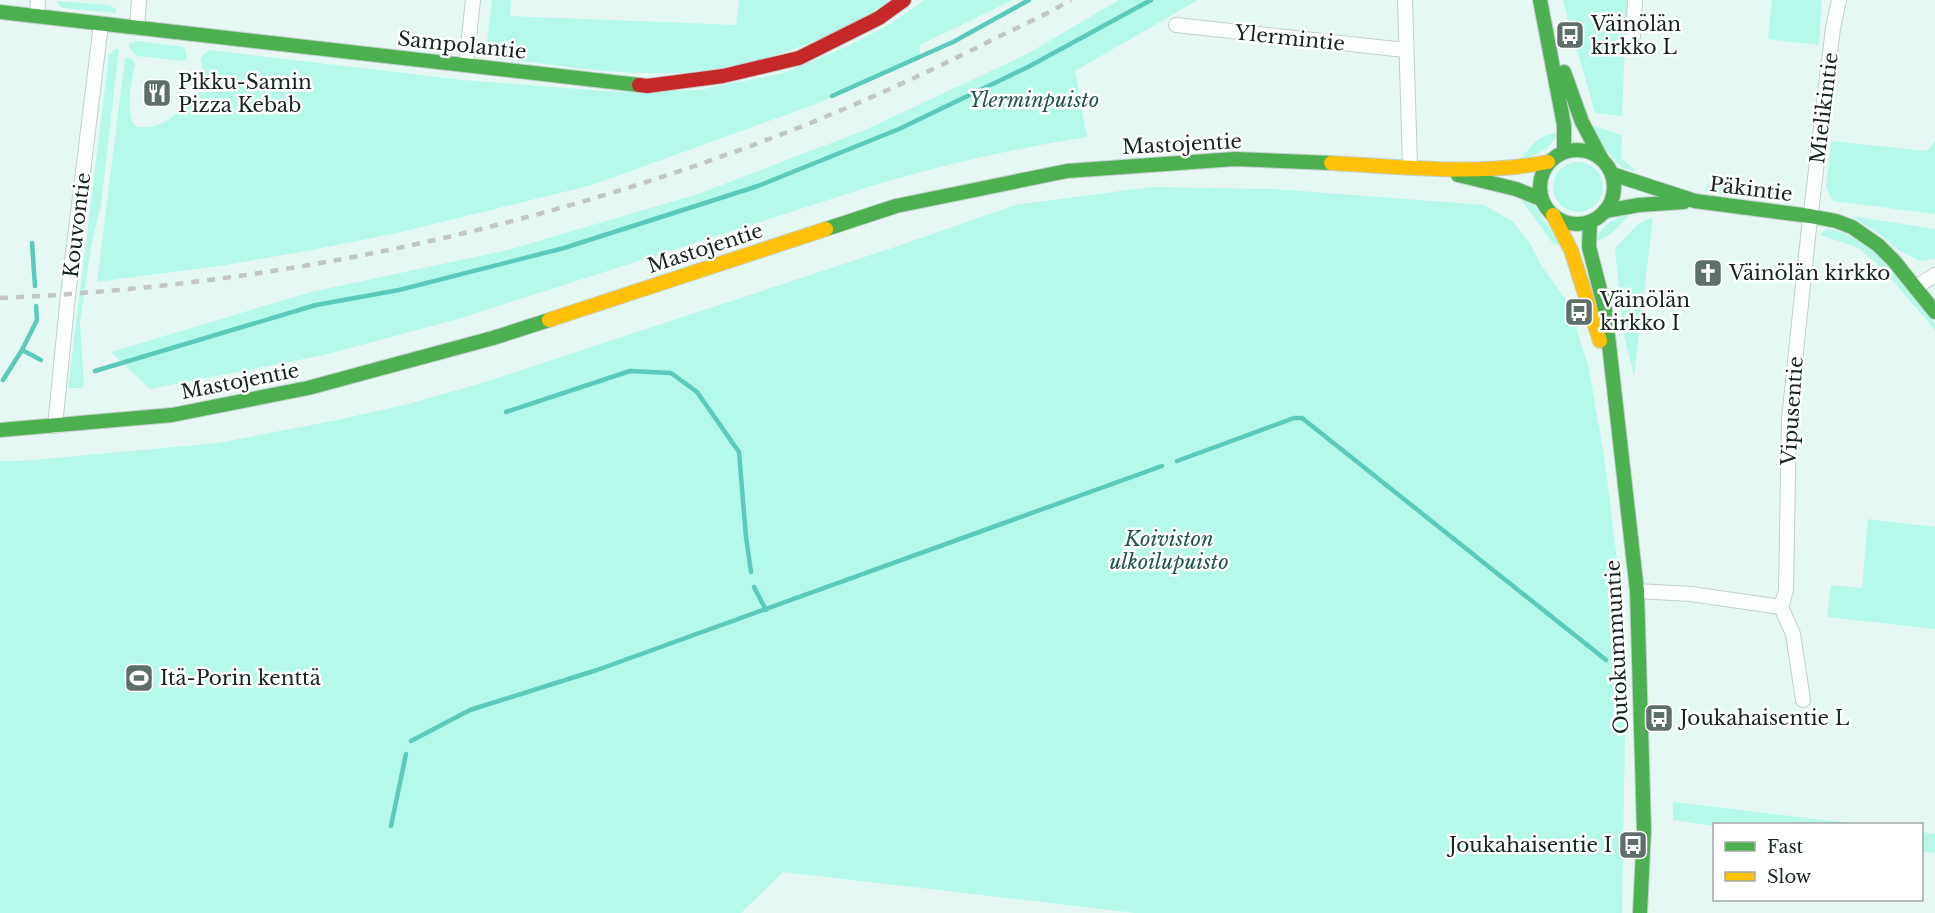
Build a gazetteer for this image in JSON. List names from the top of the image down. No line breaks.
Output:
{"streets":{"main road":["Sampolantie","Mastojentie","Päkintie","Outokummuntie"],"street":["Ylermintie","Mielikintie","Kouvontie","Vipusentie"]},"crossings":[["Sampolantie","Kouvontie"],["Mielikintie","Päkintie"],["Mielikintie","Vipusentie"],["Mastojentie","Päkintie"],["Mastojentie","Kouvontie"],["Mastojentie","Outokummuntie"],["Päkintie","Vipusentie"],["Päkintie","Outokummuntie"]],"parks":["Ylerminpuisto","Koiviston ulkoilupuisto"],"places":{"bus stop":["Väinölän kirkko L","Väinölän kirkko I","Joukahaisentie L","Joukahaisentie I"],"restaurant":["Pikku-Samin Pizza Kebab"],"church":["Väinölän kirkko"],"sports":["Itä-Porin kenttä"]},"legend":["Fast","Slow"]}
